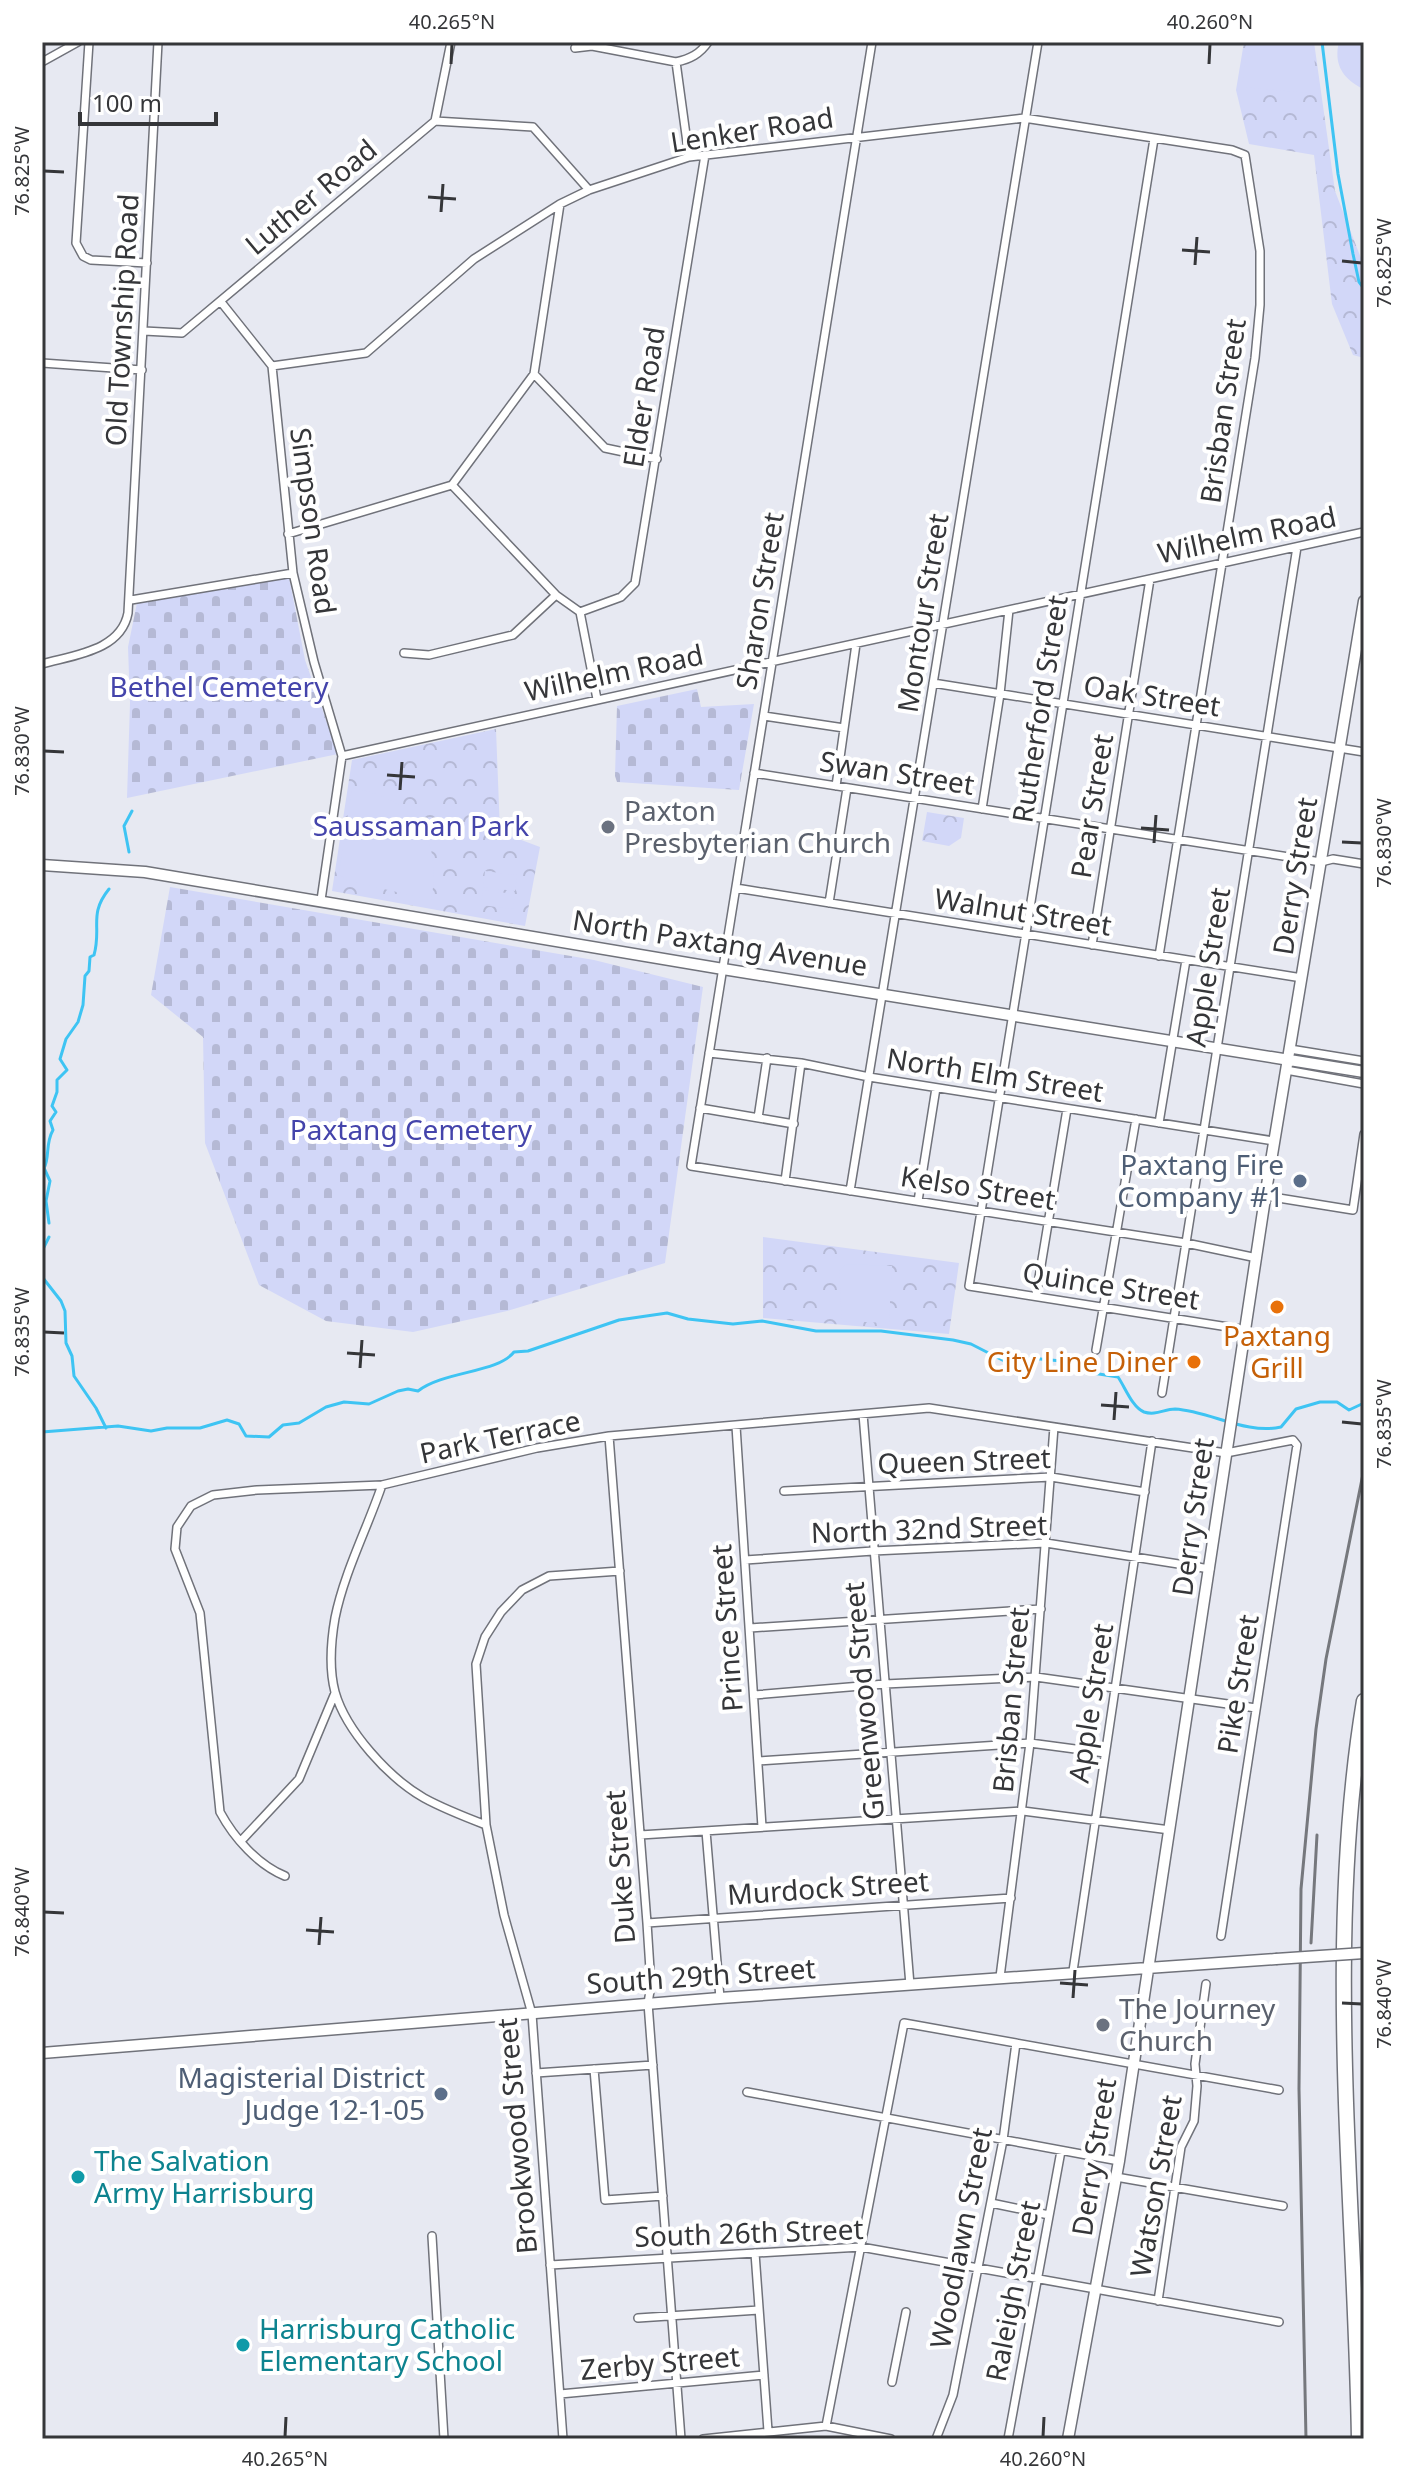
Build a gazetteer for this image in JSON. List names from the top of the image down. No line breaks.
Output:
{"streets":{"main road":["Derry Street","North Paxtang Avenue","South 29th Street"],"street":["Lenker Road","Luther Road","Old Township Road","Elder Road","Brisban Street","Simpson Road","Wilhelm Road","Sharon Street","Montour Street","Oak Street","Rutherford Street","Swan Street","Pear Street","Walnut Street","Apple Street","North Elm Street","Kelso Street","Quince Street","Park Terrace","Queen Street","North 32nd Street","Prince Street","Pike Street","Greenwood Street","Duke Street","Murdock Street","Brookwood Street","Watson Street","South 26th Street","Woodlawn Street","Raleigh Street","Zerby Street"]},"crossings":[["Lenker Road","Elder Road"],["Lenker Road","Brisban Street"],["Lenker Road","Simpson Road"],["Lenker Road","Sharon Street"],["Lenker Road","Montour Street"],["Lenker Road","Rutherford Street"],["Luther Road","Old Township Road"],["Brisban Street","Wilhelm Road"],["Brisban Street","Oak Street"],["Brisban Street","Swan Street"],["Brisban Street","Walnut Street"],["Brisban Street","Park Terrace"],["Brisban Street","Queen Street"],["Brisban Street","North 32nd Street"],["Brisban Street","Murdock Street"],["Brisban Street","South 29th Street"],["Simpson Road","Wilhelm Road"],["Simpson Road","North Paxtang Avenue"],["Wilhelm Road","Sharon Street"],["Wilhelm Road","Montour Street"],["Wilhelm Road","Rutherford Street"],["Wilhelm Road","Pear Street"],["Wilhelm Road","Apple Street"],["Sharon Street","Swan Street"],["Sharon Street","Walnut Street"],["Sharon Street","North Paxtang Avenue"],["Sharon Street","North Elm Street"],["Sharon Street","Kelso Street"],["Montour Street","Oak Street"],["Montour Street","Swan Street"],["Montour Street","Walnut Street"],["Montour Street","North Paxtang Avenue"],["Montour Street","North Elm Street"],["Montour Street","Kelso Street"],["Oak Street","Rutherford Street"],["Oak Street","Pear Street"],["Oak Street","Derry Street"],["Oak Street","Apple Street"],["Rutherford Street","Swan Street"],["Rutherford Street","Walnut Street"],["Rutherford Street","North Paxtang Avenue"],["Rutherford Street","North Elm Street"],["Rutherford Street","Kelso Street"],["Rutherford Street","Quince Street"],["Swan Street","Pear Street"],["Swan Street","Derry Street"],["Swan Street","Apple Street"],["Pear Street","Walnut Street"],["Derry Street","Walnut Street"],["Derry Street","North Paxtang Avenue"],["Derry Street","North Elm Street"],["Derry Street","Kelso Street"],["Derry Street","Quince Street"],["Derry Street","Park Terrace"],["Derry Street","North 32nd Street"],["Derry Street","Pike Street"],["Derry Street","South 29th Street"],["Derry Street","South 26th Street"],["Walnut Street","Apple Street"],["North Paxtang Avenue","Apple Street"],["Apple Street","North Elm Street"],["Apple Street","Kelso Street"],["Apple Street","Quince Street"],["Apple Street","Park Terrace"],["Apple Street","Queen Street"],["Apple Street","North 32nd Street"],["Apple Street","South 29th Street"],["Park Terrace","Prince Street"],["Park Terrace","Pike Street"],["Park Terrace","Greenwood Street"],["Park Terrace","Duke Street"],["Queen Street","Greenwood Street"],["North 32nd Street","Prince Street"],["North 32nd Street","Greenwood Street"],["Greenwood Street","Murdock Street"],["Greenwood Street","South 29th Street"],["Duke Street","Murdock Street"],["Duke Street","South 29th Street"],["Duke Street","South 26th Street"],["Duke Street","Zerby Street"],["South 29th Street","Brookwood Street"],["Brookwood Street","South 26th Street"],["Brookwood Street","Zerby Street"],["Watson Street","South 26th Street"],["South 26th Street","Woodlawn Street"],["South 26th Street","Raleigh Street"]],"parks":["Bethel Cemetery","Saussaman Park","Paxtang Cemetery"],"places":["Paxton Presbyterian Church","Paxtang Fire Company #1","Paxtang Grill","City Line Diner","The Journey Church","Magisterial District Judge 12-1-05","The Salvation Army Harrisburg","Harrisburg Catholic Elementary School"],"scale_bar":"100 m","coordinates":["40.265°N","40.260°N","76.825°W","76.830°W","76.835°W","76.840°W"]}
